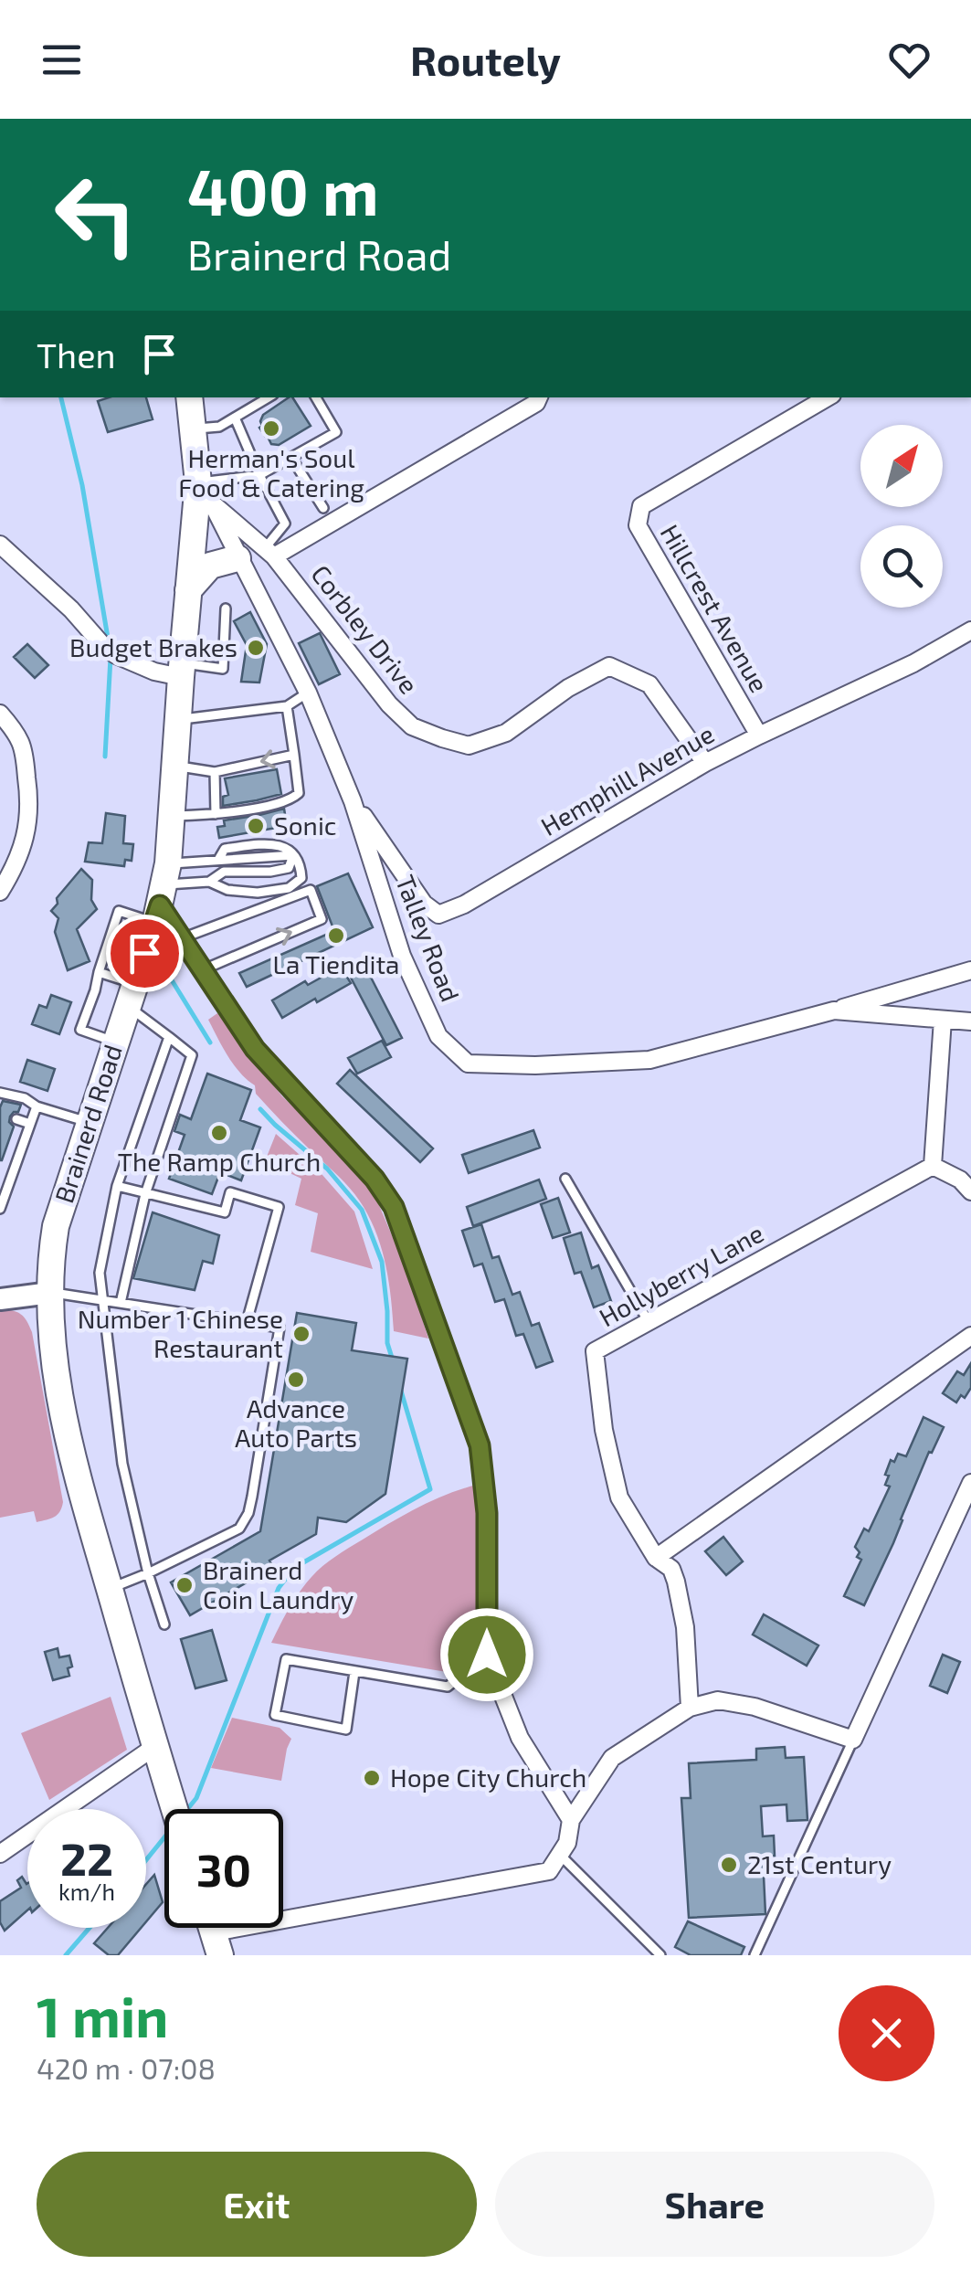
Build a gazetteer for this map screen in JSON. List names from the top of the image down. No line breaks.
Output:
{"streets":{"main road":["Brainerd Road"],"street":["Hillcrest Avenue","Corbley Drive","Hemphill Avenue","Talley Road","Hollyberry Lane"]},"crossings":[["Hillcrest Avenue","Hemphill Avenue"],["Corbley Drive","Hemphill Avenue"],["Corbley Drive","Talley Road"],["Corbley Drive","Brainerd Road"],["Hemphill Avenue","Talley Road"],["Talley Road","Brainerd Road"]],"places":["Herman's Soul Food & Catering","Budget Brakes","Sonic","La Tiendita","The Ramp Church","Number 1 Chinese Restaurant","Advance Auto Parts","Brainerd Coin Laundry","Hope City Church","21st Century"],"north":"top right","page":{"header":"Routely","turn":["400 m","Brainerd Road"],"then":"Then","speed":"22 km/h","limit":"30","heading":["1 min","420 m · 07:08"],"buttons":["Exit","Share"]}}
